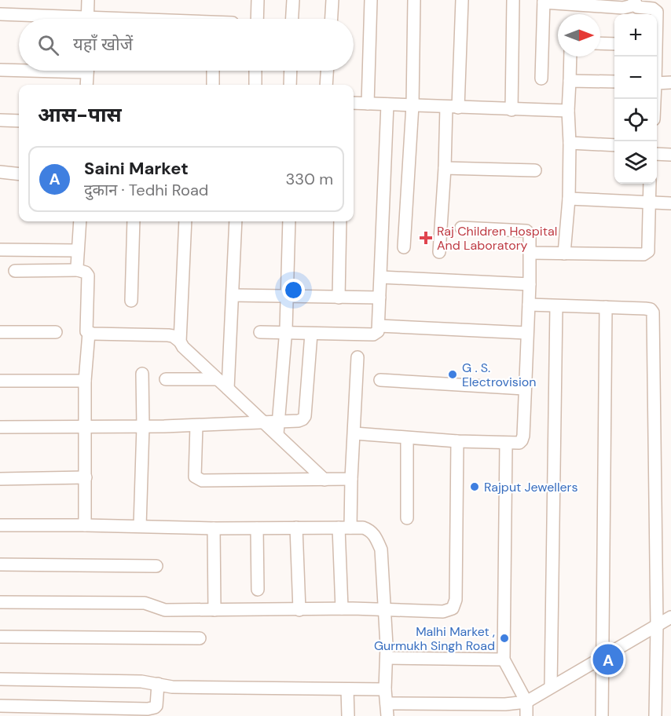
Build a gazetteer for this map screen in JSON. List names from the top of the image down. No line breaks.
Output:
{"places":{"health":["Raj Children Hospital And Laboratory"],"other":["G . S. Electrovision","Rajput Jewellers","Malhi Market , Gurmukh Singh Road"]},"north":"right","page":{"map_buttons":["+","−"],"search":"यहाँ खोजें","heading":"आस-पास","list":[{"mark":"A","name":"Saini Market","note":"दुकान · Tedhi Road","value":"330 m"}],"pins":"A"}}
